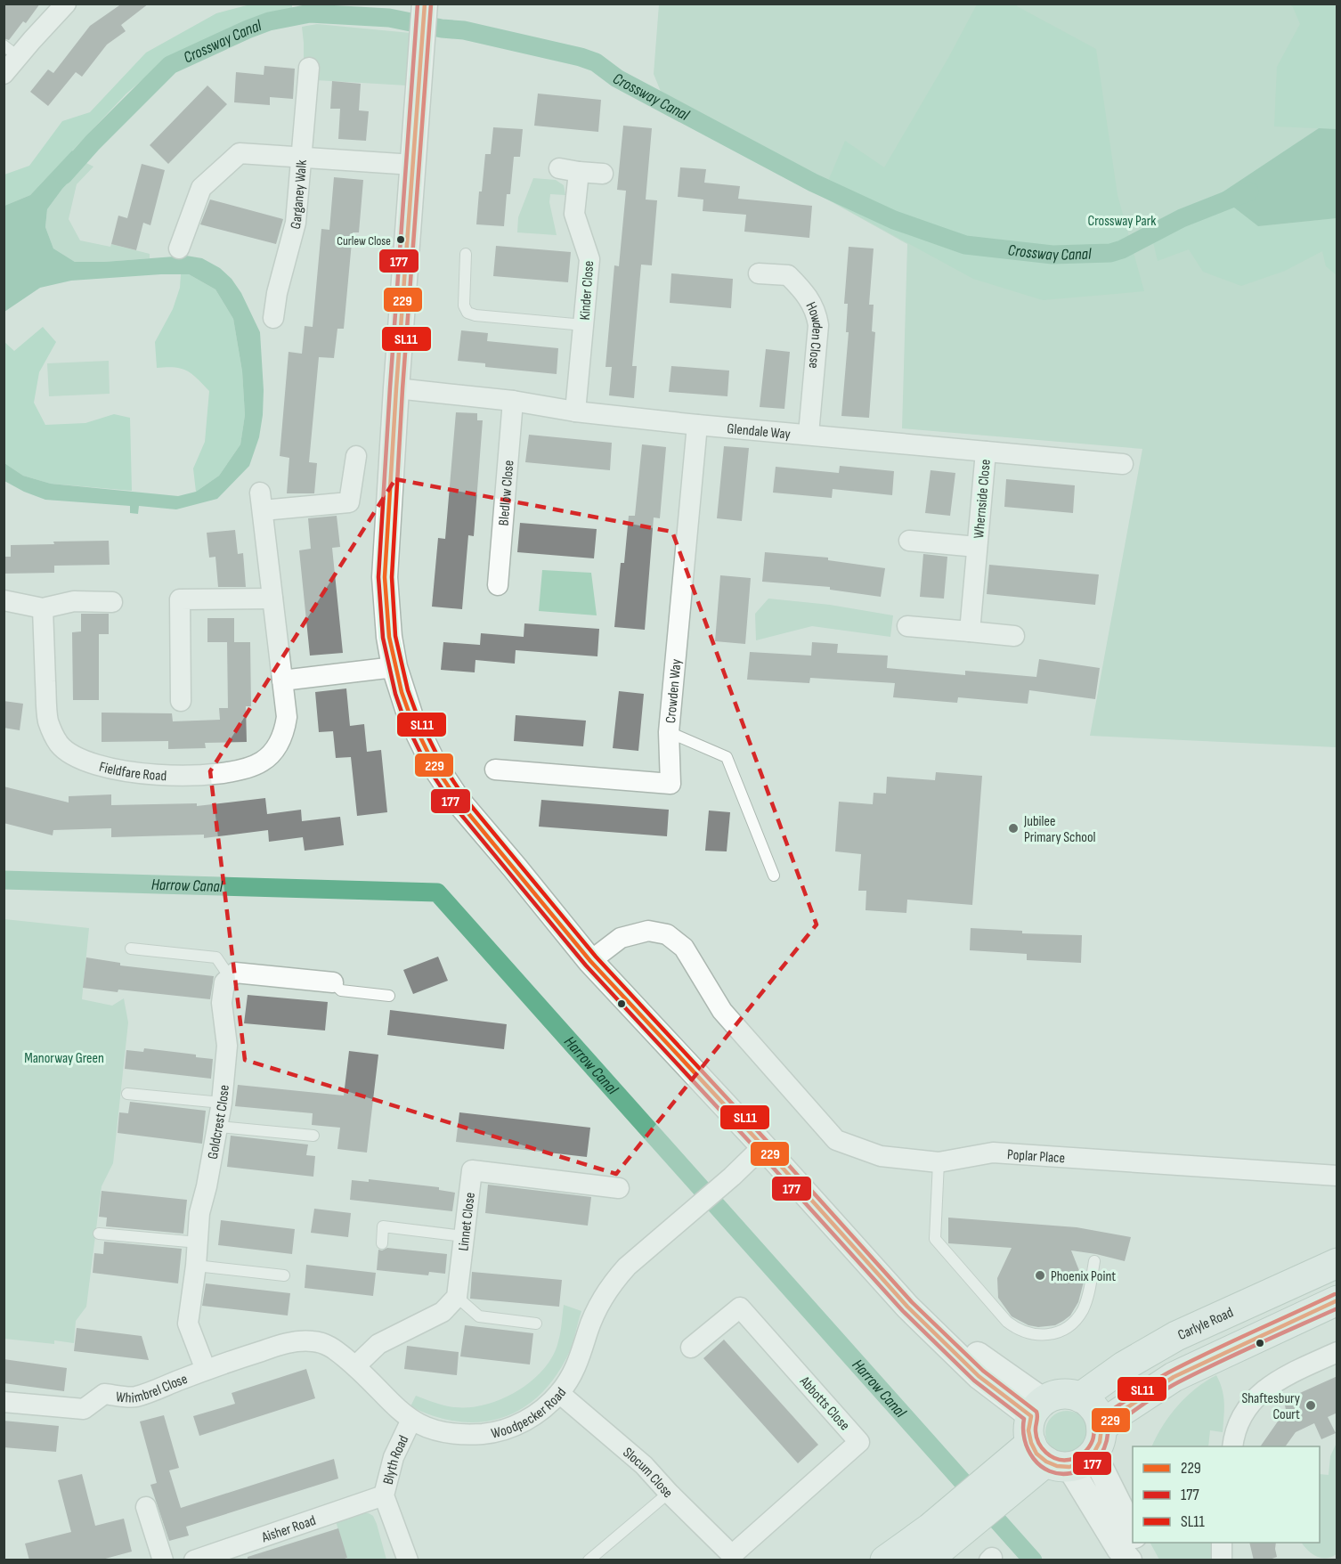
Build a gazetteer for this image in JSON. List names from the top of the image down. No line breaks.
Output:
{"streets":{"main road":["Carlyle Road"],"street":["Garganey Walk","Kinder Close","Howden Close","Glendale Way","Bledlow Close","Whernside Close","Crowden Way","Fieldfare Road","Goldcrest Close","Poplar Place","Linnet Close","Whimbrel Close","Abbotts Close","Woodpecker Road","Blyth Road","Slocum Close","Aisher Road"]},"crossings":[["Kinder Close","Glendale Way"],["Howden Close","Glendale Way"],["Glendale Way","Bledlow Close"],["Glendale Way","Whernside Close"],["Glendale Way","Crowden Way"],["Goldcrest Close","Whimbrel Close"],["Goldcrest Close","Woodpecker Road"],["Whimbrel Close","Woodpecker Road"],["Abbotts Close","Slocum Close"],["Woodpecker Road","Blyth Road"],["Woodpecker Road","Slocum Close"],["Blyth Road","Aisher Road"]],"water":["Crossway Canal","Harrow Canal"],"parks":["Crossway Park","Manorway Green"],"places":["Curlew Close","Jubilee Primary School","Phoenix Point","Shaftesbury Court"],"lines":["transit line 229","transit line 177","transit line SL11"],"legend":["229","177","SL11"]}
